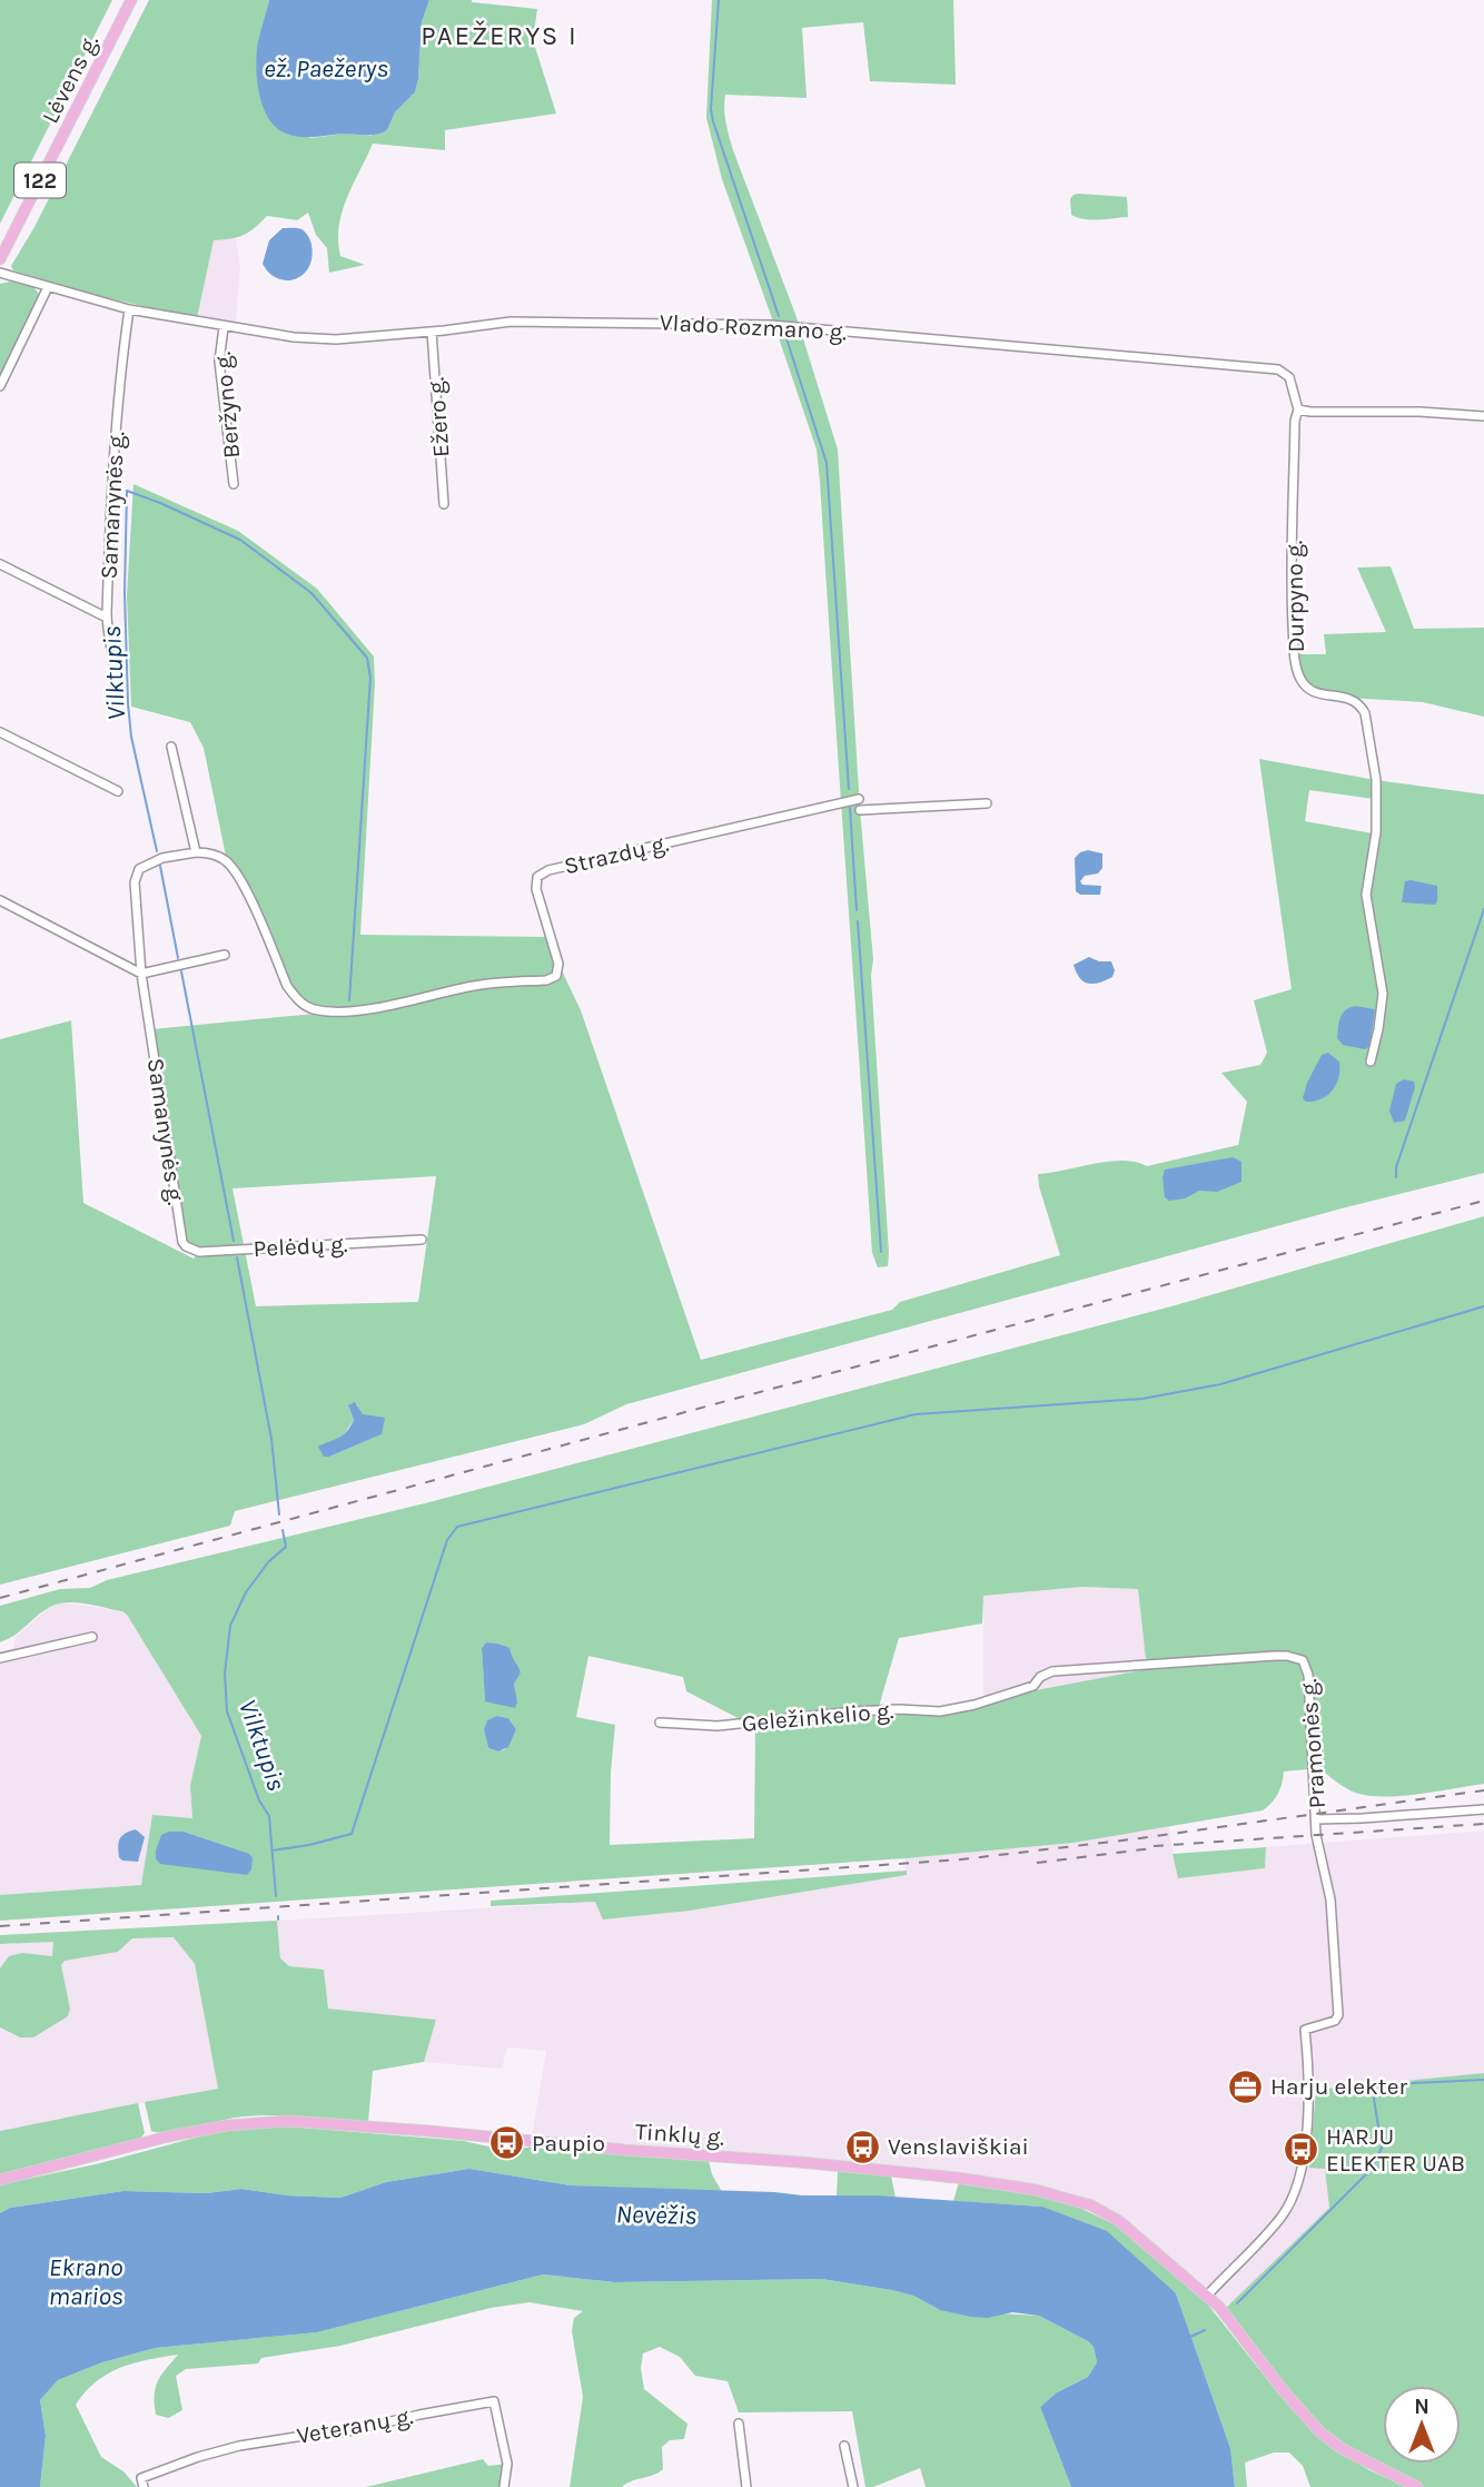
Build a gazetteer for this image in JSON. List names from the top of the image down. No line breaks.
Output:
{"streets":{"main road":["Lėvens g.","122","Tinklų g."],"street":["Vlado Rozmano g.","Beržyno g.","Ežero g.","Samanynės g.","Durpyno g.","Strazdų g.","Pelėdų g.","Geležinkelio g.","Pramonės g.","Veteranų g."]},"crossings":[["Vlado Rozmano g.","Beržyno g."],["Vlado Rozmano g.","Ežero g."],["Vlado Rozmano g.","Samanynės g."],["Vlado Rozmano g.","Durpyno g."],["Samanynės g.","Strazdų g."],["Samanynės g.","Pelėdų g."],["Geležinkelio g.","Pramonės g."]],"districts":["PAEŽERYS I"],"water":["ež. Paežerys","Vilktupis","Nevėžis","Ekrano marios"],"places":{"office":["Harju elekter"],"bus stop":["Paupio","Venslaviškiai","HARJU ELEKTER UAB"]},"north":"top"}
